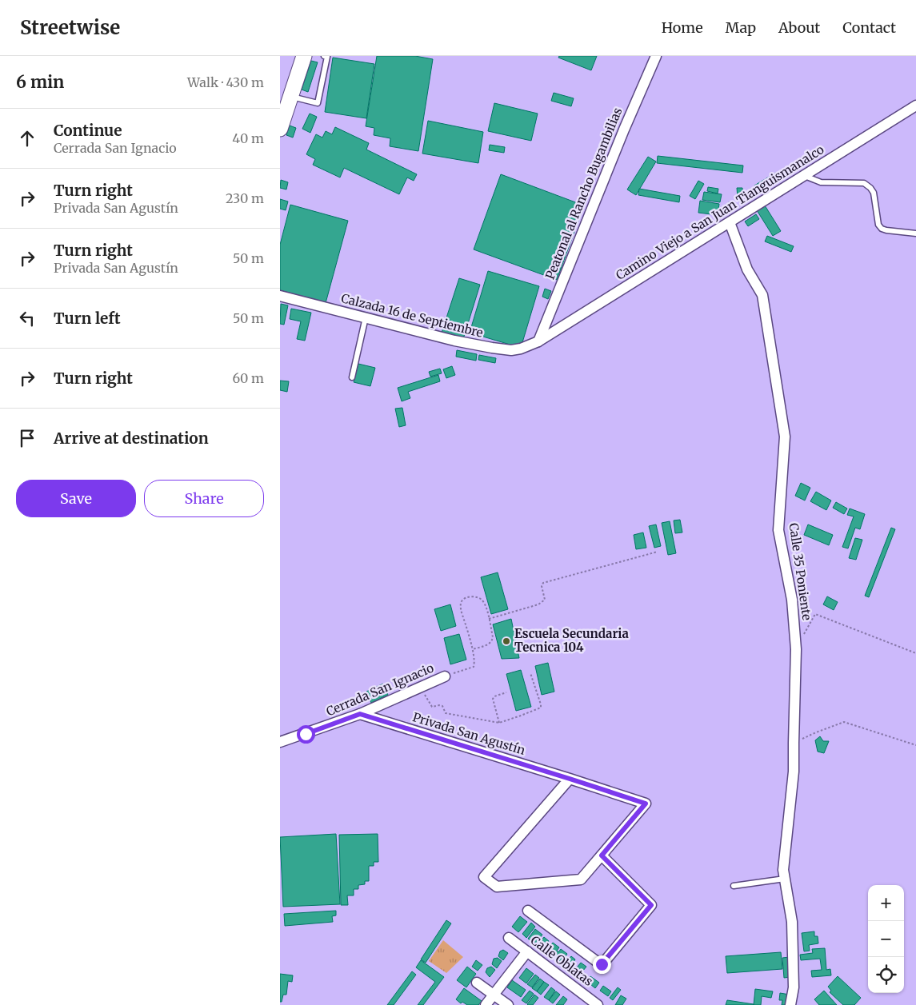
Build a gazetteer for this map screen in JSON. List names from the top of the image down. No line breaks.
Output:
{"streets":{"street":["Peatonal al Rancho Bugambilias","Camino Viejo a San Juan Tianguismanalco","Calzada 16 de Septiembre","Calle 35 Poniente","Cerrada San Ignacio","Privada San Agustín","Calle Oblatas"]},"crossings":[["Peatonal al Rancho Bugambilias","Camino Viejo a San Juan Tianguismanalco"],["Peatonal al Rancho Bugambilias","Calzada 16 de Septiembre"],["Camino Viejo a San Juan Tianguismanalco","Calzada 16 de Septiembre"],["Camino Viejo a San Juan Tianguismanalco","Calle 35 Poniente"],["Cerrada San Ignacio","Privada San Agustín"]],"places":["Escuela Secundaria Tecnica 104"],"page":{"header":"Streetwise","nav":["Home","Map","About","Contact"],"heading":["6 min","Walk · 430 m"],"list":[["Continue","Cerrada San Ignacio","40 m"],["Turn right","Privada San Agustín","230 m"],["Turn right","Privada San Agustín","50 m"],["Turn left","50 m"],["Turn right","60 m"],"Arrive at destination"],"buttons":["Save","Share"],"map_buttons":["+","−"]}}
